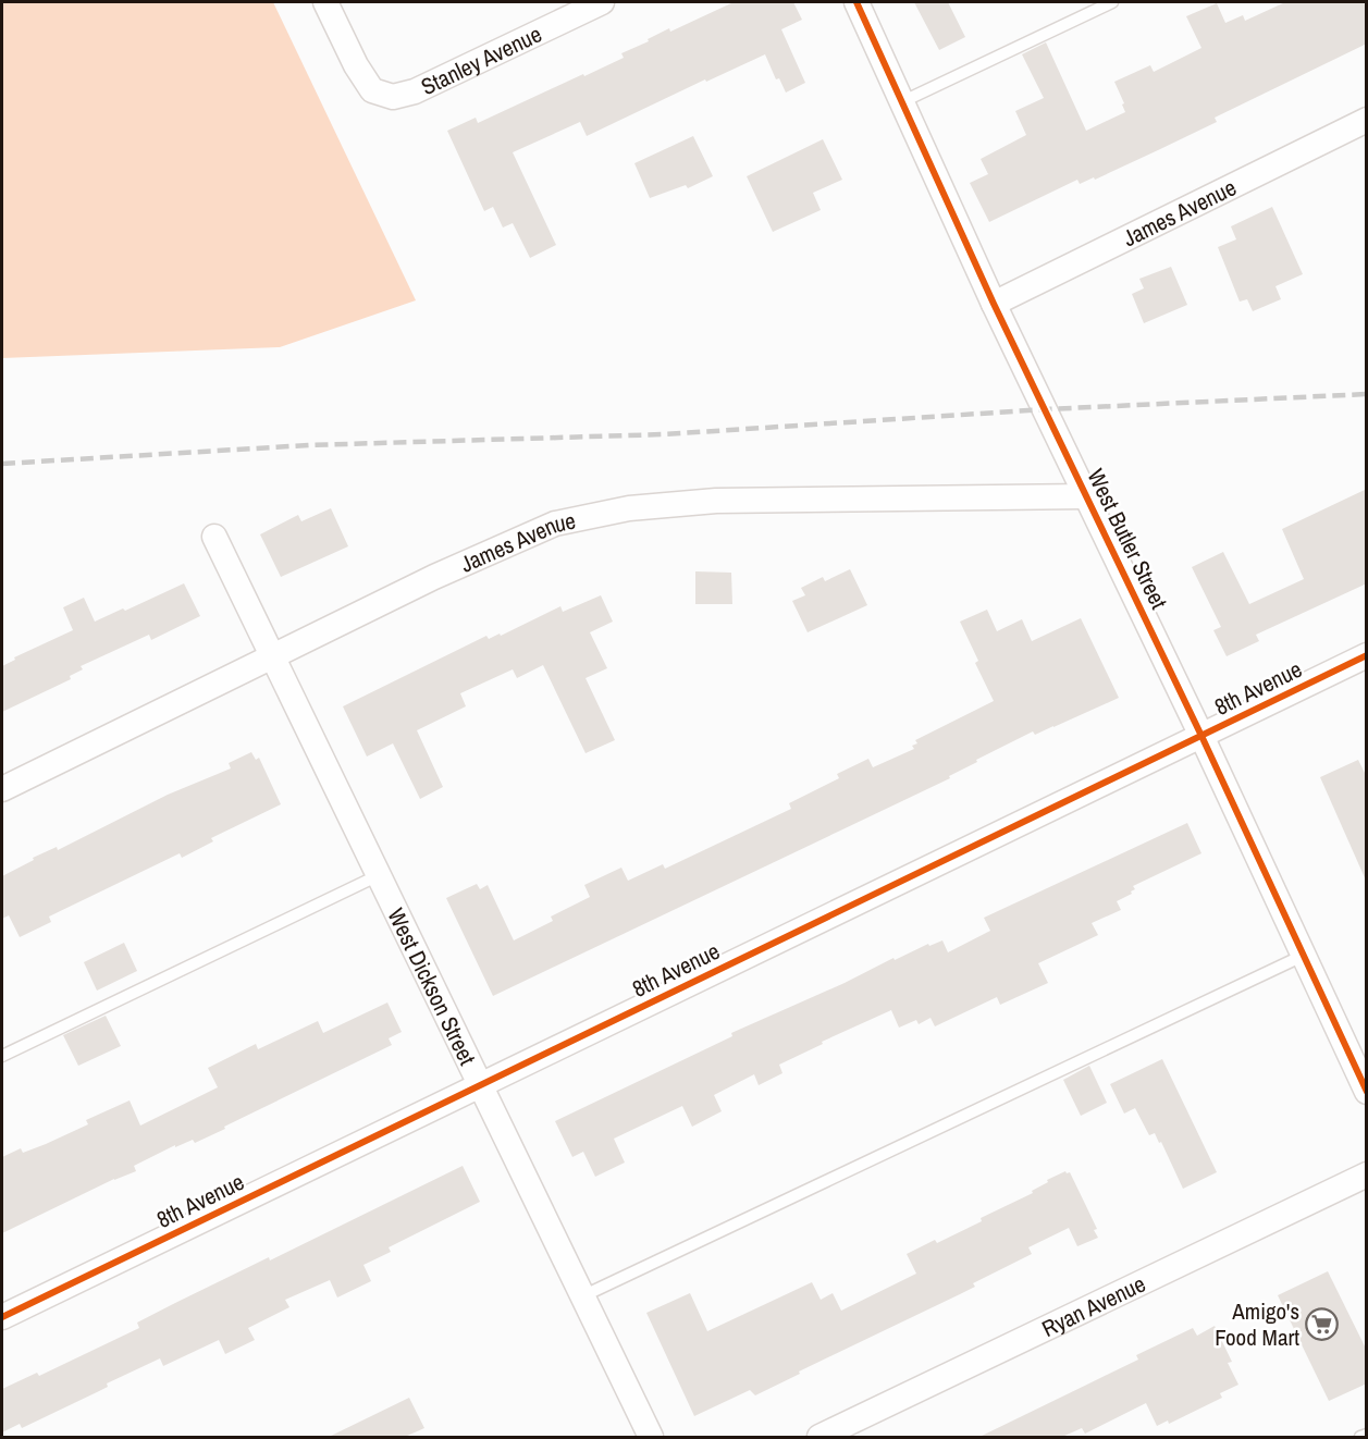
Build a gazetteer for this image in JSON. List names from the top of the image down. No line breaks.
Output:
{"streets":{"street":["Stanley Avenue","James Avenue","West Butler Street","8th Avenue","West Dickson Street","Ryan Avenue"]},"crossings":[["James Avenue","West Butler Street"],["James Avenue","West Dickson Street"],["West Butler Street","8th Avenue"],["8th Avenue","West Dickson Street"]],"places":{"supermarket":["Amigo's Food Mart"]}}
